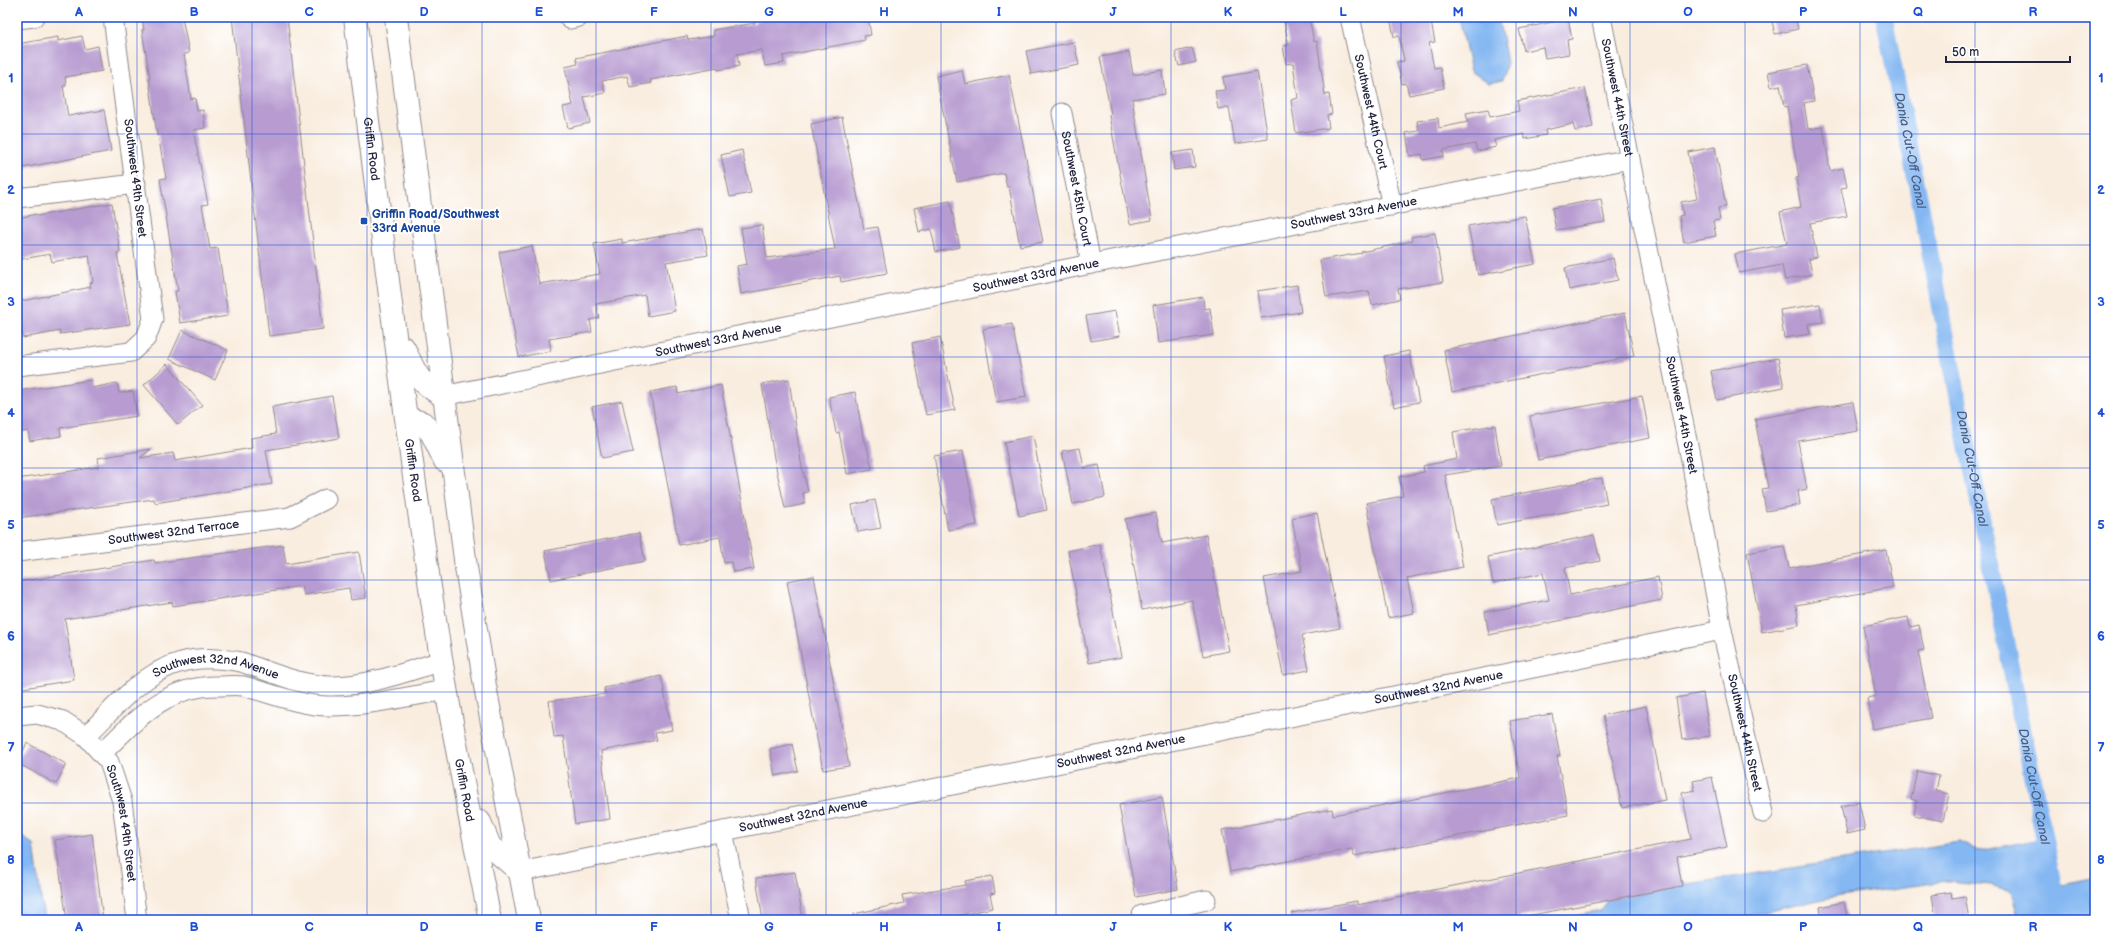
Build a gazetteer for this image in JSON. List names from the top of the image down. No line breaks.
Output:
{"streets":{"main road":["Griffin Road"],"street":["Southwest 44th Street","Southwest 44th Court","Southwest 49th Street","Southwest 45th Court","Southwest 33rd Avenue","Southwest 32nd Terrace","Southwest 32nd Avenue"]},"crossings":[["Southwest 44th Street","Southwest 33rd Avenue"],["Southwest 44th Street","Southwest 32nd Avenue"],["Southwest 44th Court","Southwest 33rd Avenue"],["Griffin Road","Southwest 32nd Avenue"],["Southwest 49th Street","Southwest 32nd Avenue"],["Southwest 45th Court","Southwest 33rd Avenue"]],"water":["Dania Cut-Off Canal"],"places":{"transit":["Griffin Road/Southwest 33rd Avenue"]},"scale_bar":"50 m","grid":{"columns":["A","B","C","D","E","F","G","H","I","J","K","L","M","N","O","P","Q","R"],"rows":["1","2","3","4","5","6","7","8"]}}
